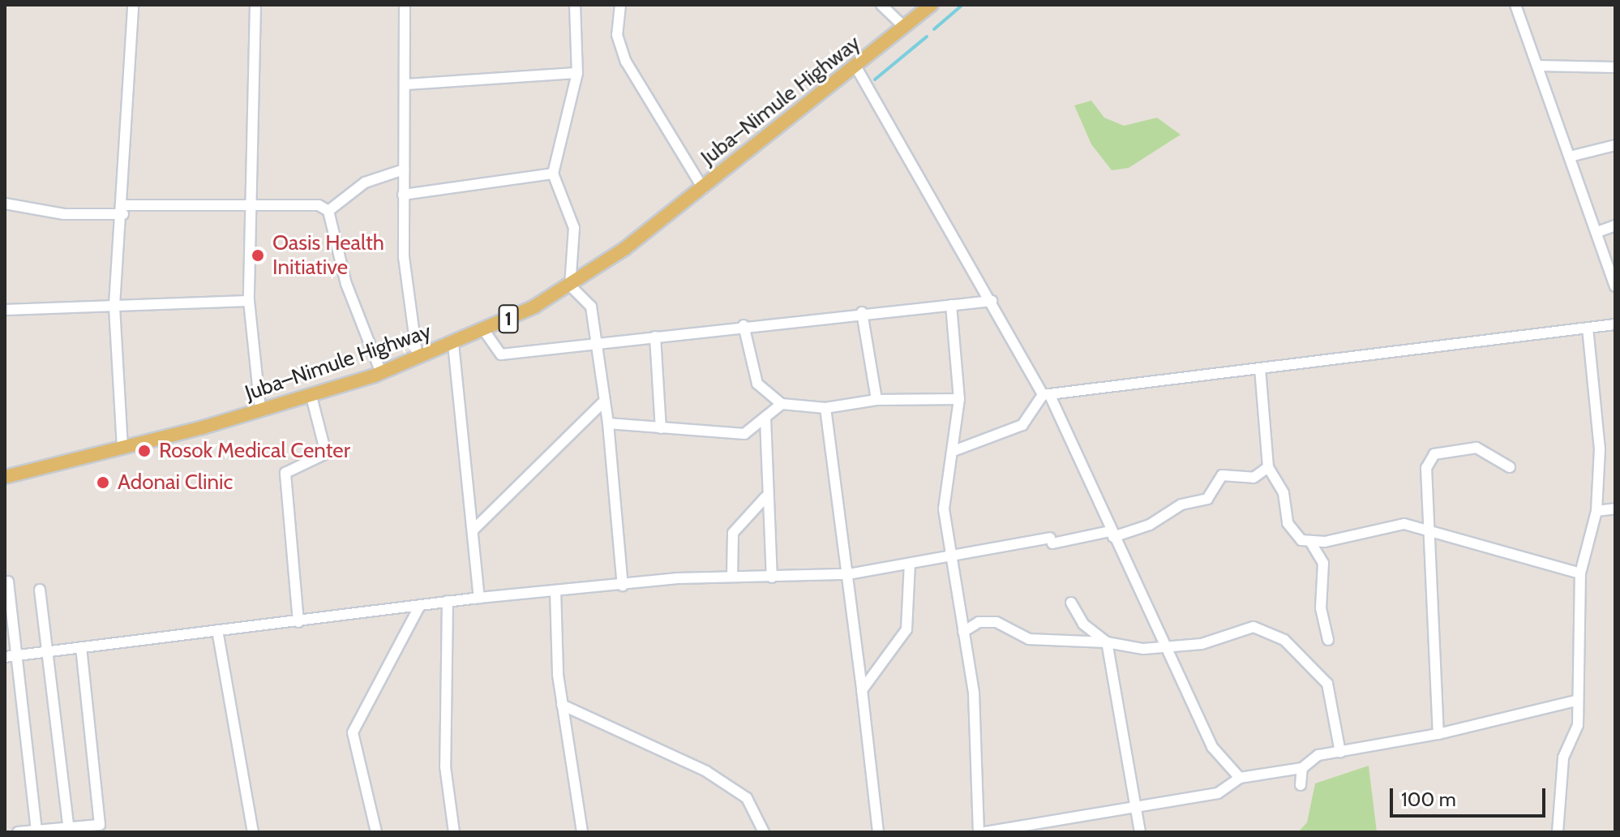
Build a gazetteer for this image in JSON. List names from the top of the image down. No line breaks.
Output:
{"streets":{"main road":["Juba–Nimule Highway","1"]},"places":["Oasis Health Initiative","Rosok Medical Center","Adonai Clinic"],"scale_bar":"100 m"}
